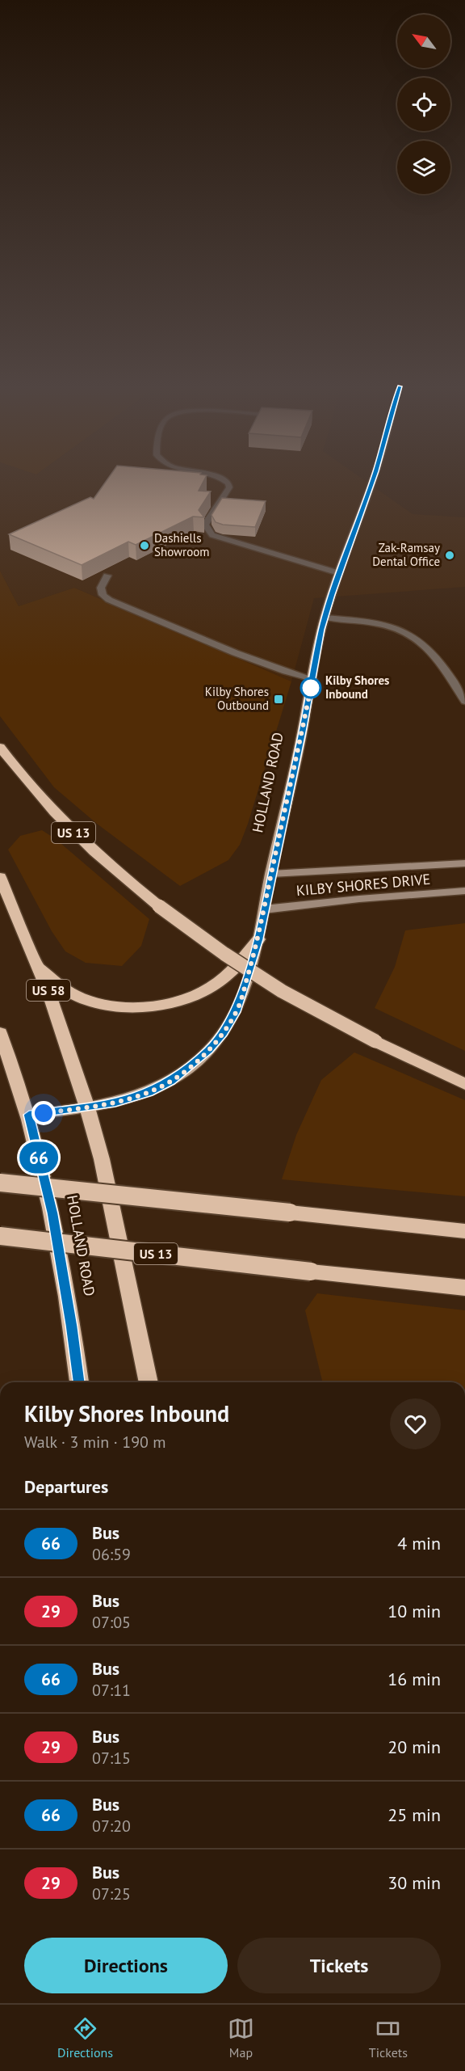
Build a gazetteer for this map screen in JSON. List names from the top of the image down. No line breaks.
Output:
{"streets":{"highway":["HOLLAND ROAD","US 13","US 58"],"street":["KILBY SHORES DRIVE"]},"crossings":[["HOLLAND ROAD","KILBY SHORES DRIVE"],["HOLLAND ROAD","US 58"]],"places":{"other":["Dashiells Showroom","Zak-Ramsay Dental Office","Kilby Shores Inbound"],"transit":["Kilby Shores Outbound"]},"lines":["bus line 66"],"north":"top left","page":{"on_map":"66","heading":[["Kilby Shores Inbound","Walk · 3 min · 190 m"],"Departures"],"list":[{"mark":"66","name":"Bus","note":"06:59","value":"4 min"},{"mark":"29","name":"Bus","note":"07:05","value":"10 min"},{"mark":"66","name":"Bus","note":"07:11","value":"16 min"},{"mark":"29","name":"Bus","note":"07:15","value":"20 min"},{"mark":"66","name":"Bus","note":"07:20","value":"25 min"},{"mark":"29","name":"Bus","note":"07:25","value":"30 min"}],"buttons":["Directions","Tickets"],"tabs":["Directions","Map","Tickets"]}}
